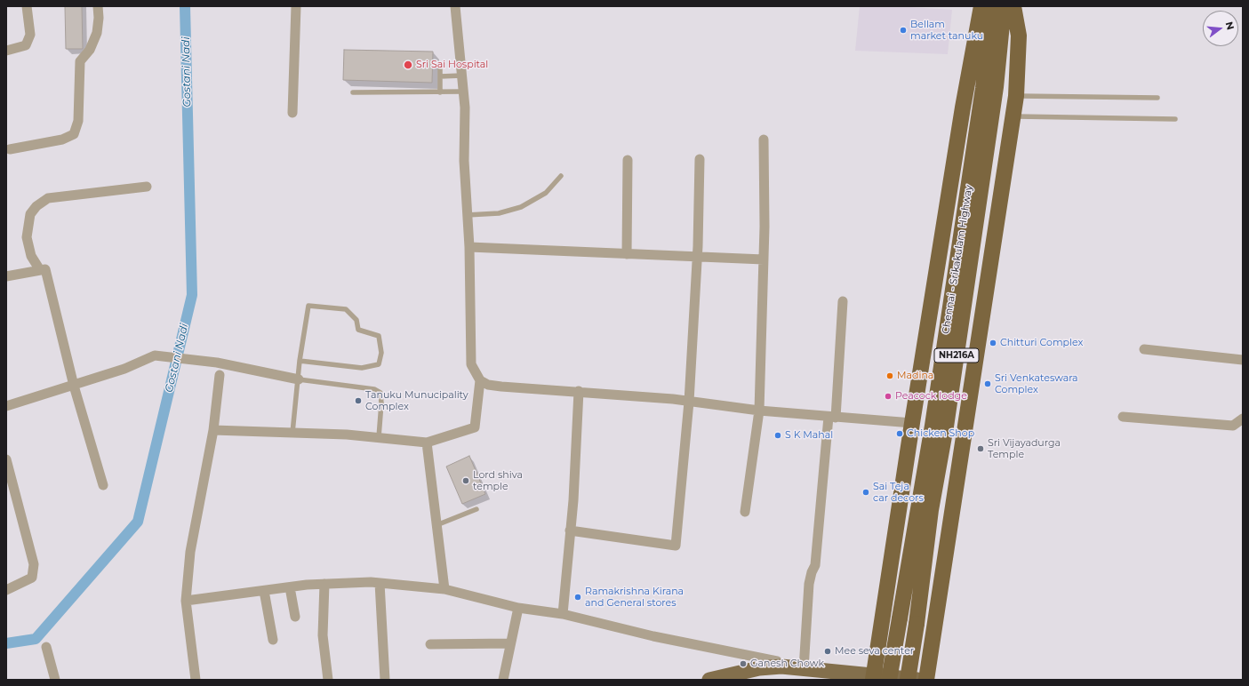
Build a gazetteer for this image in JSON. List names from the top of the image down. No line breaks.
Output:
{"streets":{"highway":["Chennai - Srikakulam Highway","NH216A"]},"water":["Gostani Nadi"],"places":["Bellam market tanuku","Sri Sai Hospital","Chitturi Complex","Madina","Sri Venkateswara Complex","Peacock lodge","Tanuku Munucipality Complex","Chicken Shop","S K Mahal","Sri Vijayadurga Temple","Lord shiva temple","Sai Teja car decors","Ramakrishna Kirana and General stores","Mee seva center","Ganesh Chowk"],"north":"right"}
